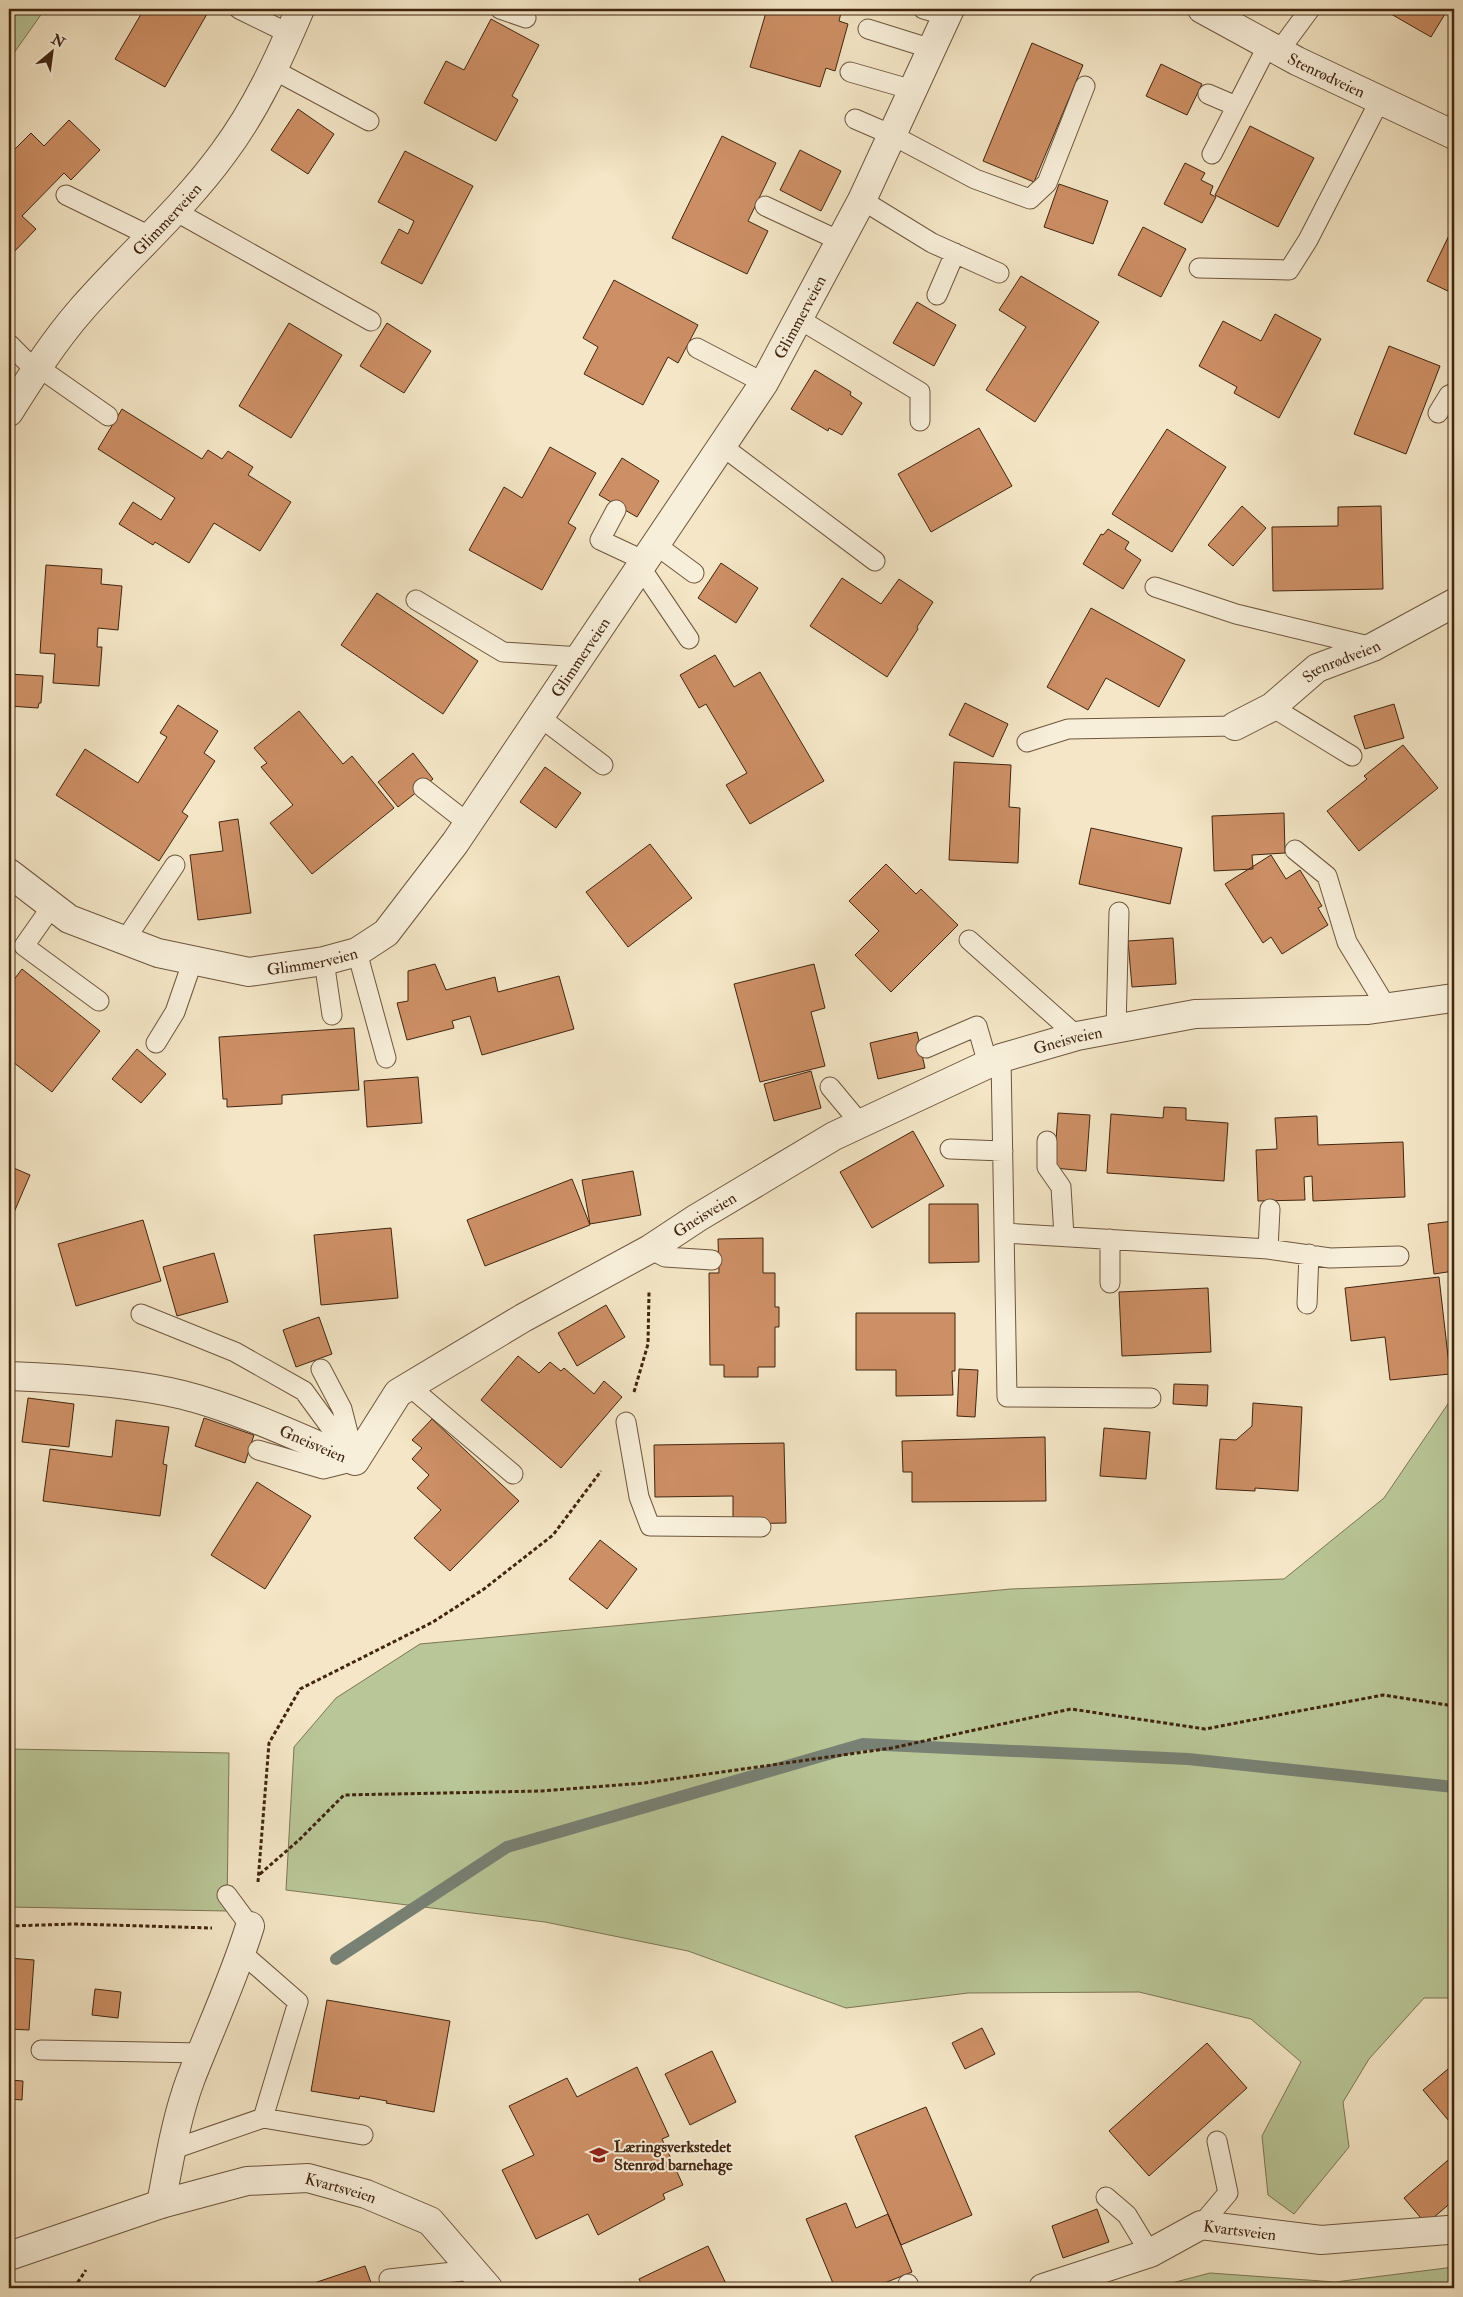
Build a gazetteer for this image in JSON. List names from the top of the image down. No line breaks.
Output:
{"streets":{"street":["Stenrødveien","Glimmerveien","Gneisveien","Kvartsveien"]},"places":{"school or university":["Læringsverkstedet Stenrød barnehage"]},"north":"top right"}
